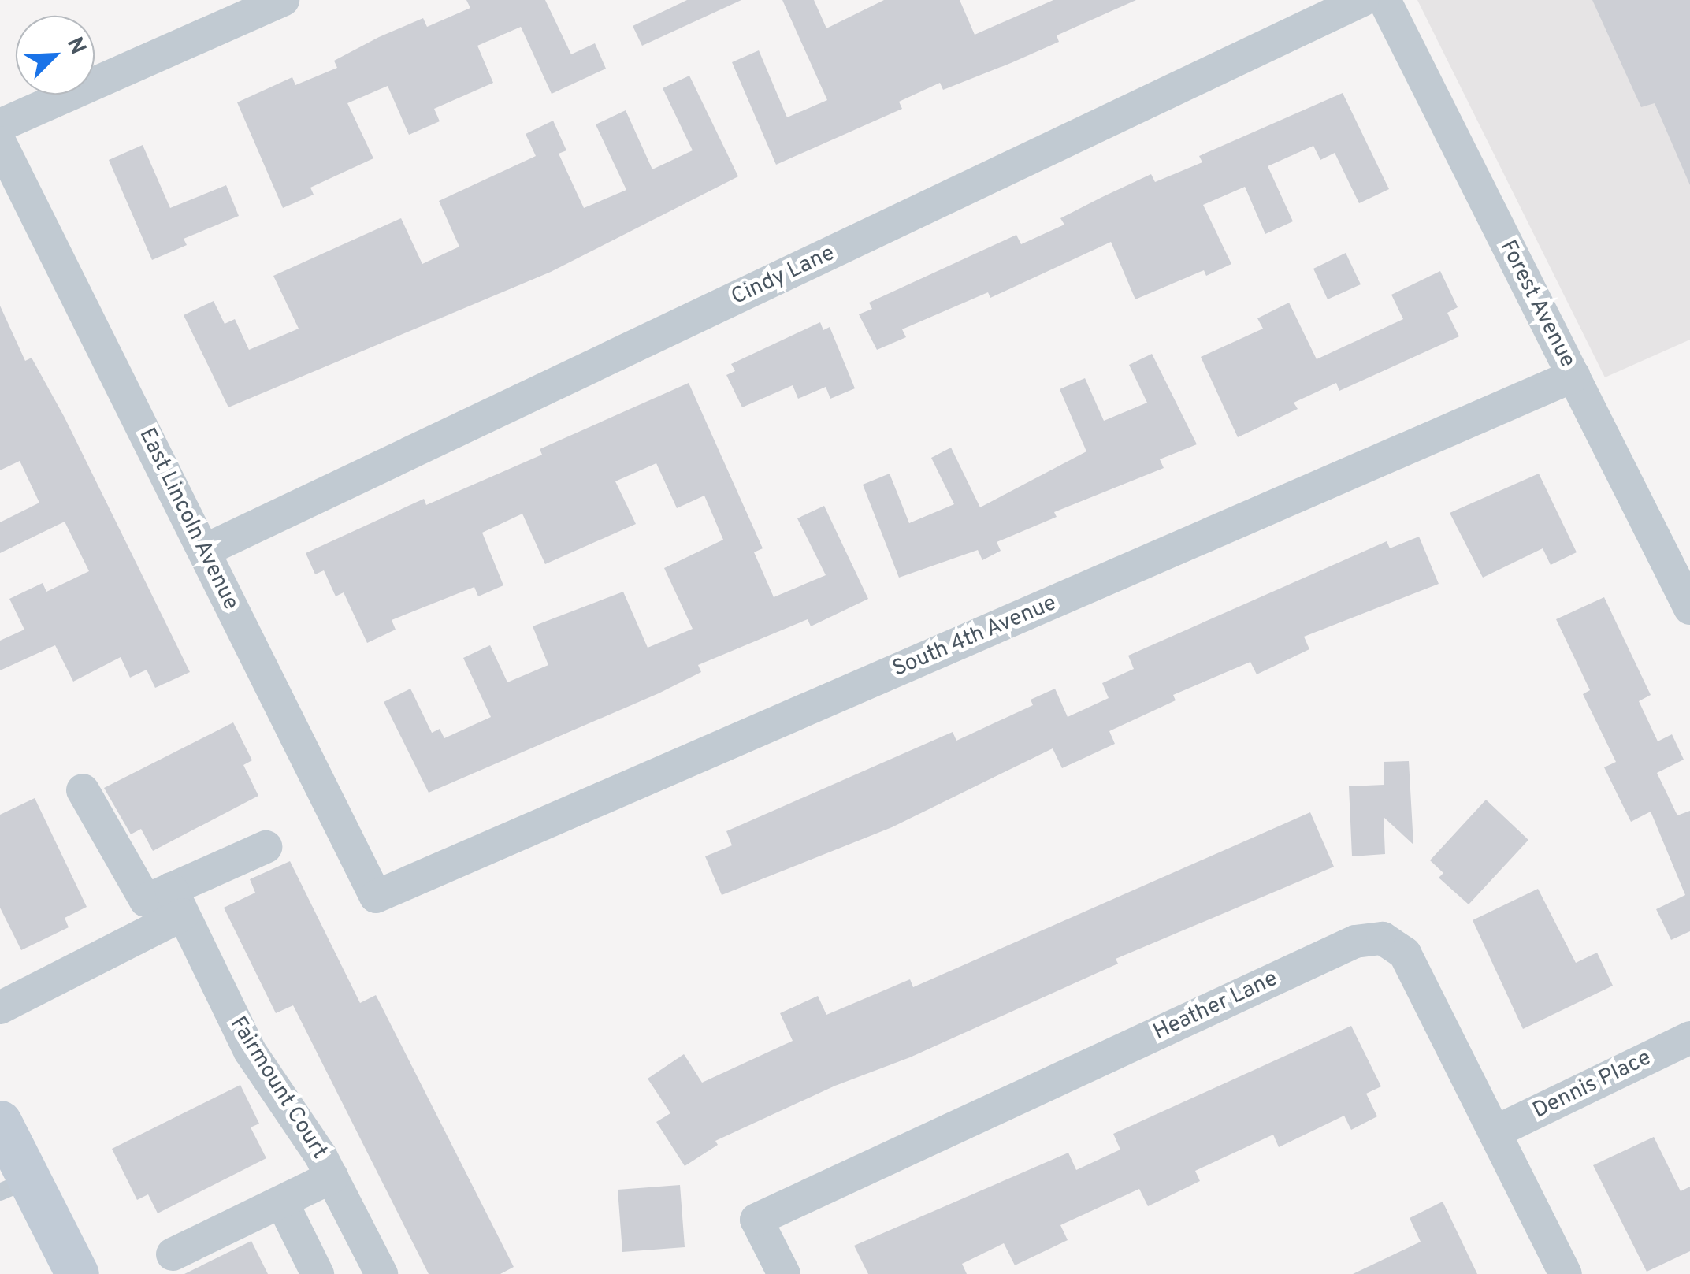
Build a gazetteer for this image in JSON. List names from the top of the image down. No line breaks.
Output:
{"streets":{"street":["Cindy Lane","Forest Avenue","East Lincoln Avenue","South 4th Avenue","Heather Lane","Dennis Place","Fairmount Court"]},"crossings":[["Cindy Lane","East Lincoln Avenue"],["Forest Avenue","South 4th Avenue"],["East Lincoln Avenue","South 4th Avenue"],["Heather Lane","Dennis Place"]],"north":"top right"}
